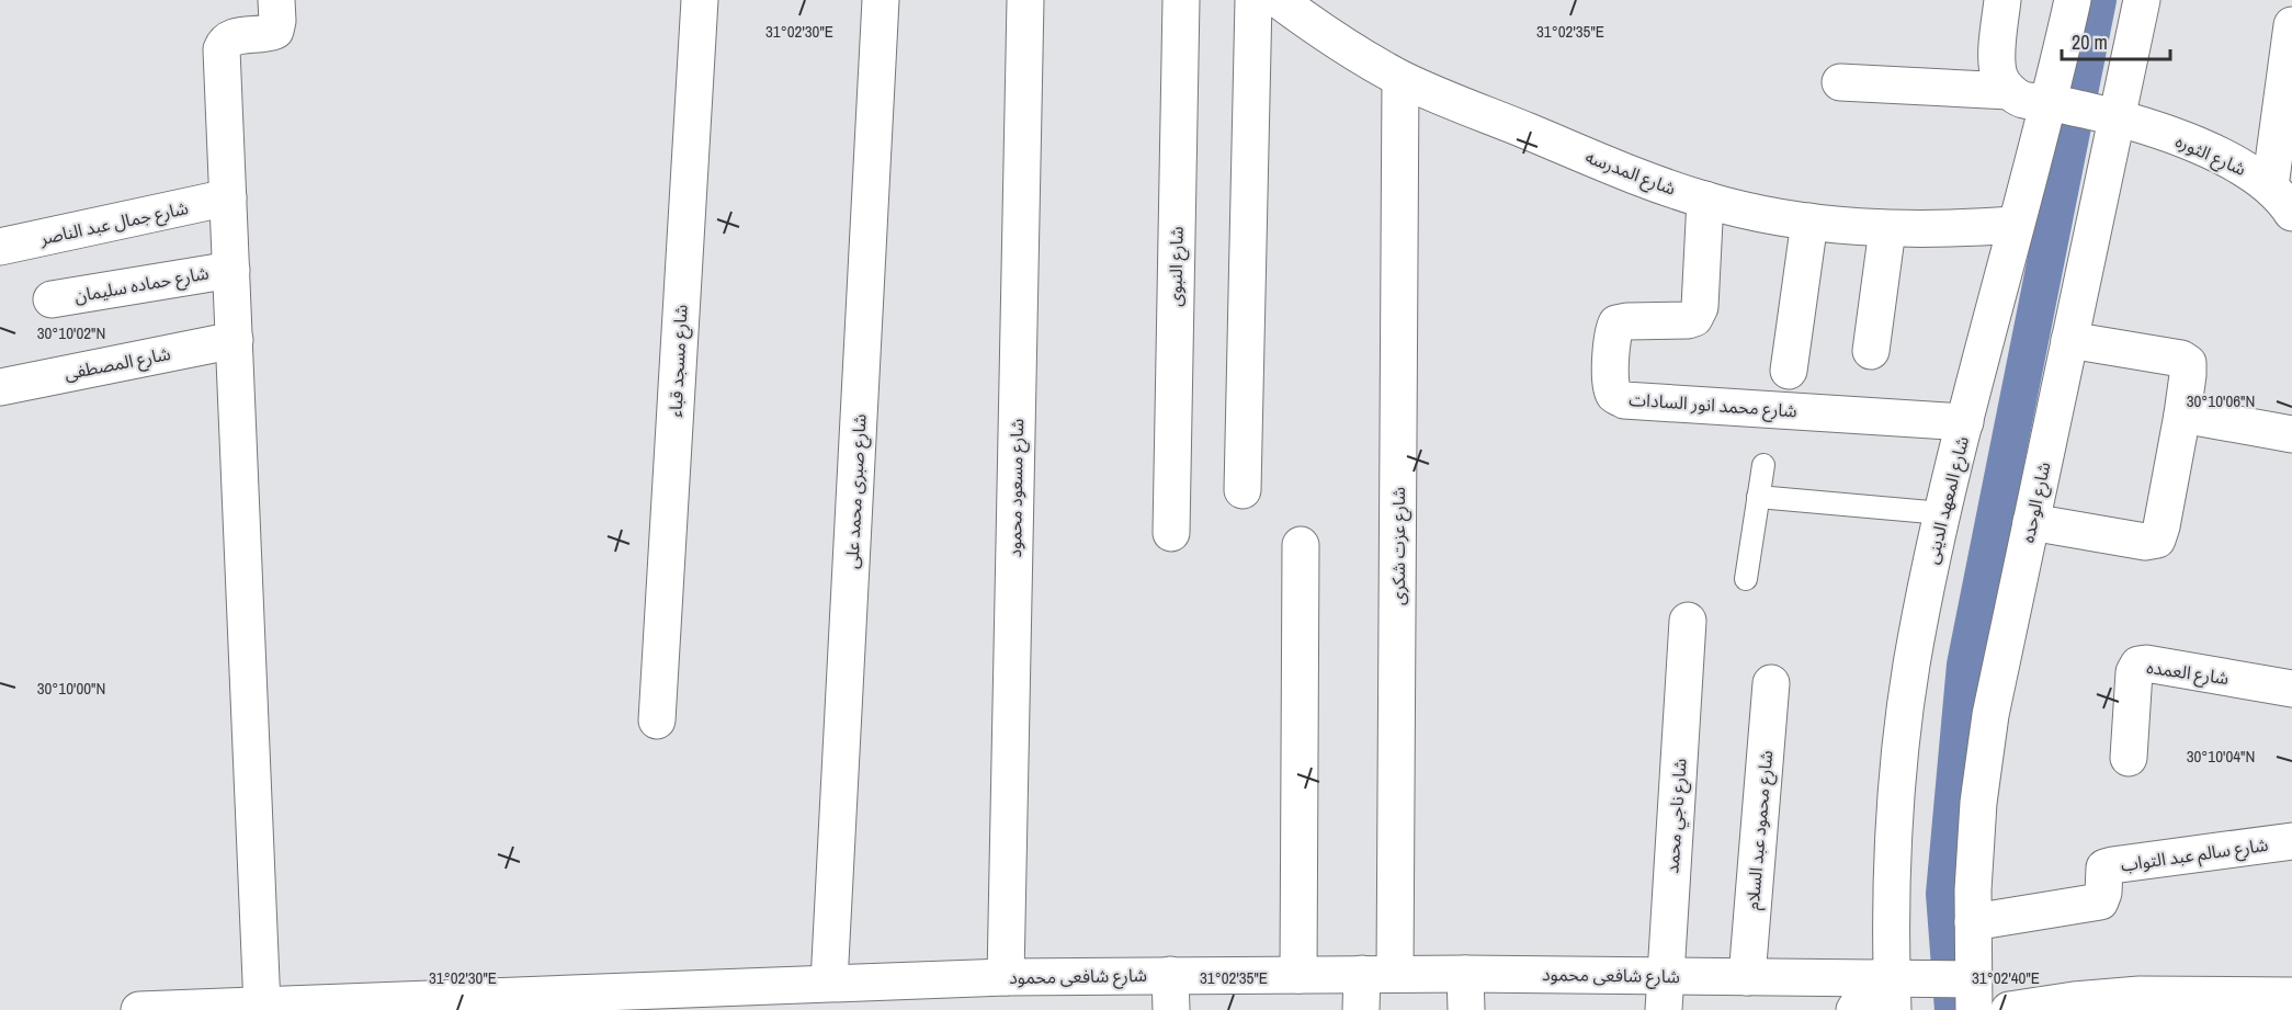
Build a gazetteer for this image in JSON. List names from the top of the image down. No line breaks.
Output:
{"streets":{"street":["شارع الثوره","شارع المدرسه","شارع جمال عبد الناصر","شارع النبوى","شارع حماده سليمان","شارع مسجد قباء","شارع المصطفى","شارع محمد انور السادات","شارع مسعود محمود","شارع صبرى محمد على","شارع المعهد الدينى","شارع الوحده","شارع عزت شكرى","شارع العمده","شارع ناجي محمد","شارع محمود عبد السلام","شارع سالم عبد التواب","شارع شافعى محمود"]},"crossings":[["شارع الثوره","شارع المعهد الدينى"],["شارع الثوره","شارع الوحده"],["شارع المدرسه","شارع محمد انور السادات"],["شارع المدرسه","شارع المعهد الدينى"],["شارع المدرسه","شارع عزت شكرى"],["شارع محمد انور السادات","شارع المعهد الدينى"],["شارع مسعود محمود","شارع شافعى محمود"],["شارع صبرى محمد على","شارع شافعى محمود"],["شارع المعهد الدينى","شارع شافعى محمود"],["شارع الوحده","شارع سالم عبد التواب"],["شارع الوحده","شارع شافعى محمود"],["شارع عزت شكرى","شارع شافعى محمود"],["شارع ناجي محمد","شارع شافعى محمود"],["شارع محمود عبد السلام","شارع شافعى محمود"]],"scale_bar":"20 m","coordinates":["31°02'30\"E","31°02'35\"E","30°10'02\"N","30°10'06\"N","30°10'00\"N","30°10'04\"N","31°02'40\"E"]}
